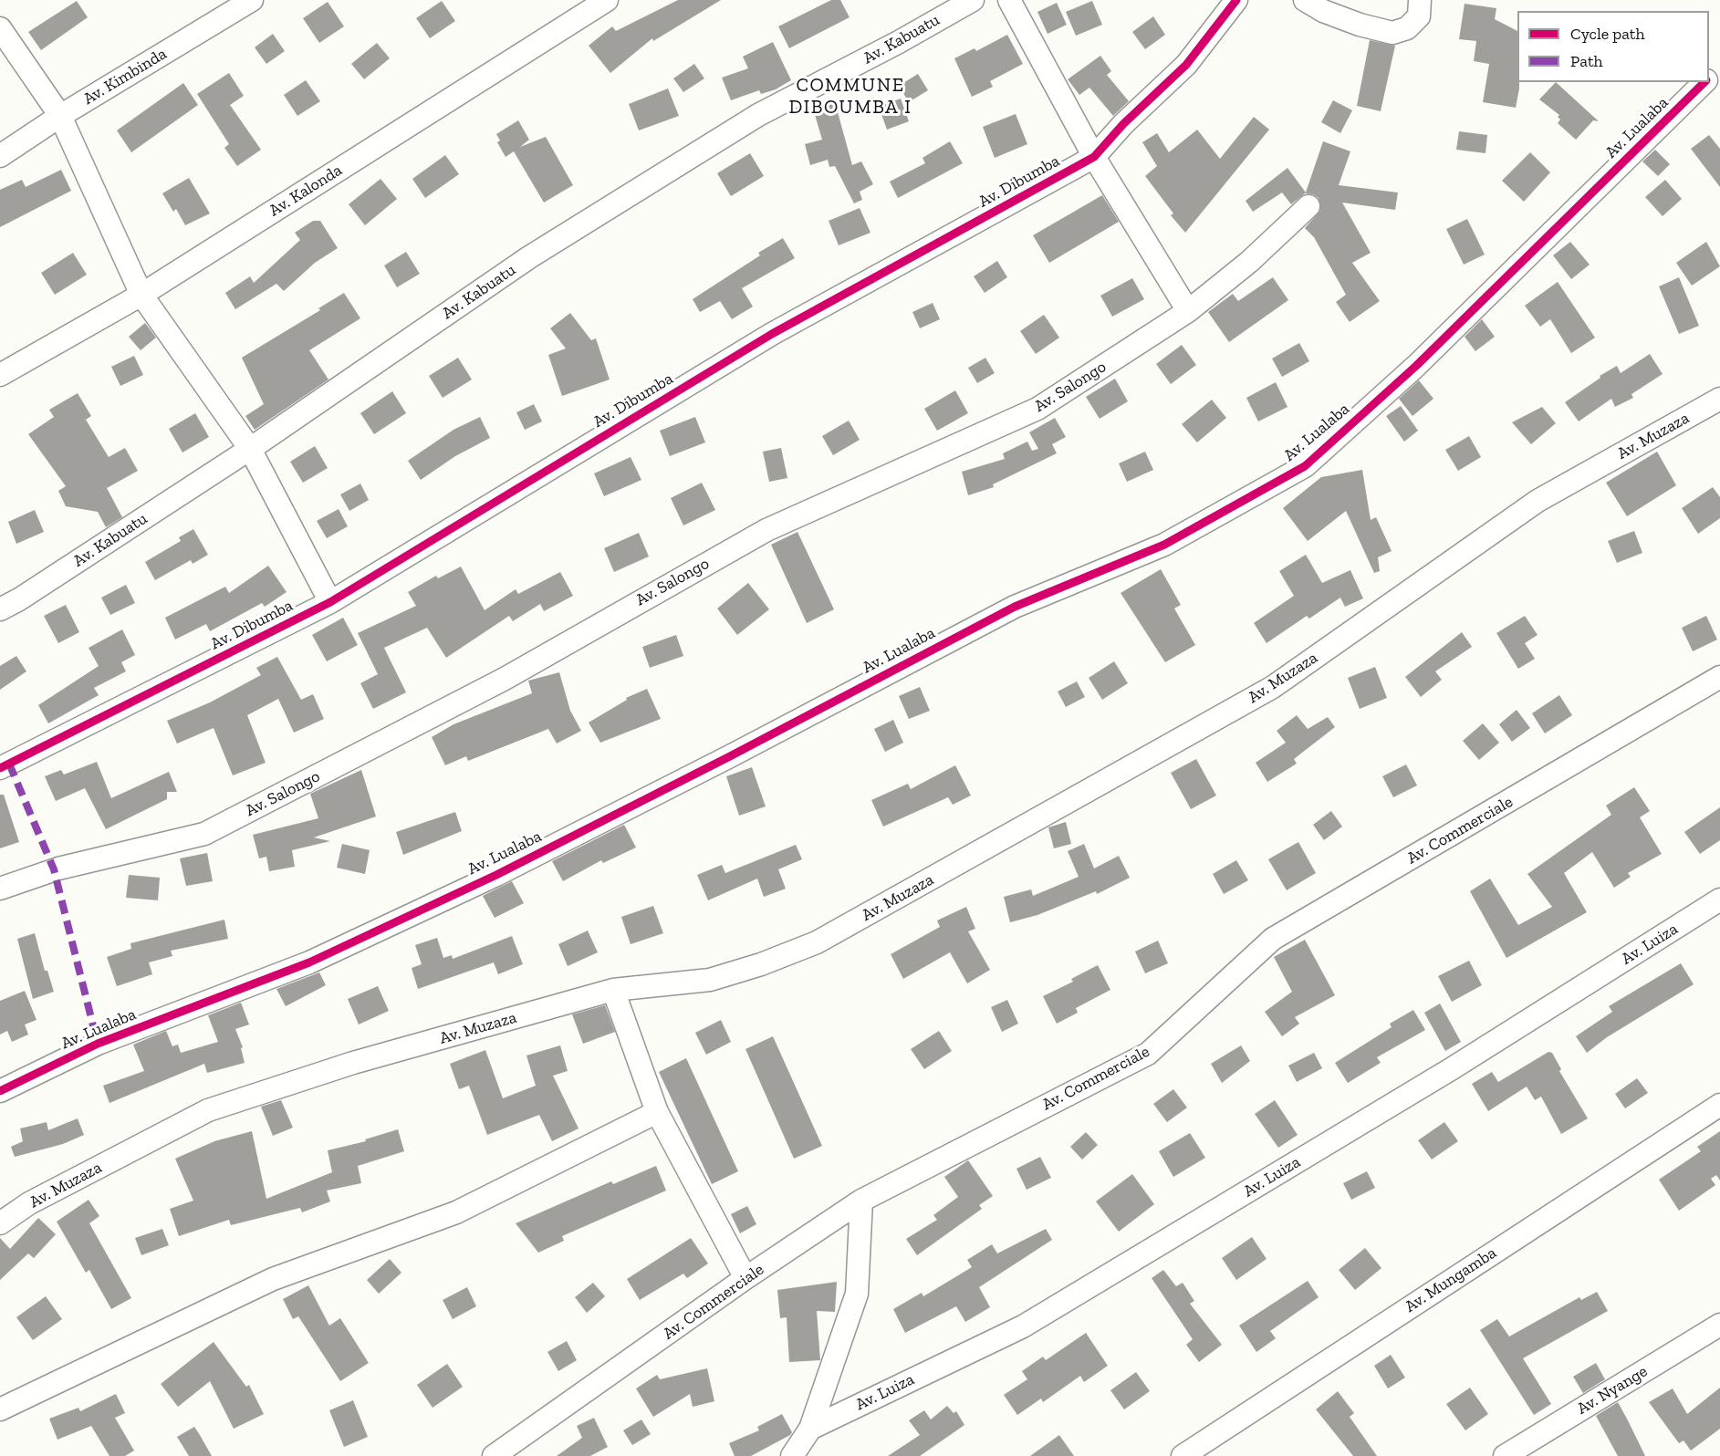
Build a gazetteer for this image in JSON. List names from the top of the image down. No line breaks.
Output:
{"streets":{"street":["Av. Kabuatu","Av. Kimbinda","Av. Lualaba","Av. Dibumba","Av. Kalonda","Av. Salongo","Av. Muzaza","Av. Commerciale","Av. Luiza","Av. Mungamba","Av. Nyange"]},"districts":["COMMUNE DIBOUMBA I"],"legend":["Cycle path","Path"]}
